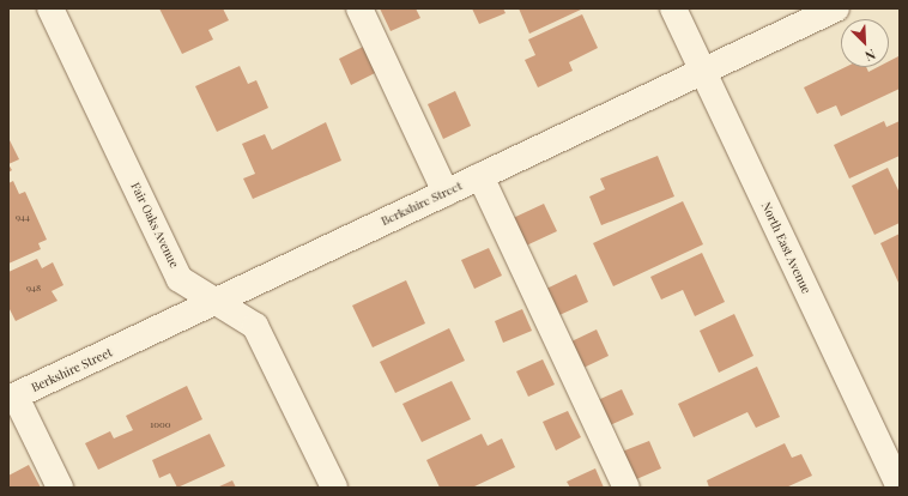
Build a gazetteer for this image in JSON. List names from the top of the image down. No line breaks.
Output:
{"streets":{"street":["Berkshire Street","Fair Oaks Avenue","North East Avenue"]},"crossings":[["Berkshire Street","Fair Oaks Avenue"],["Berkshire Street","North East Avenue"]],"house_numbers":["944","948","1000"],"north":"bottom right"}
